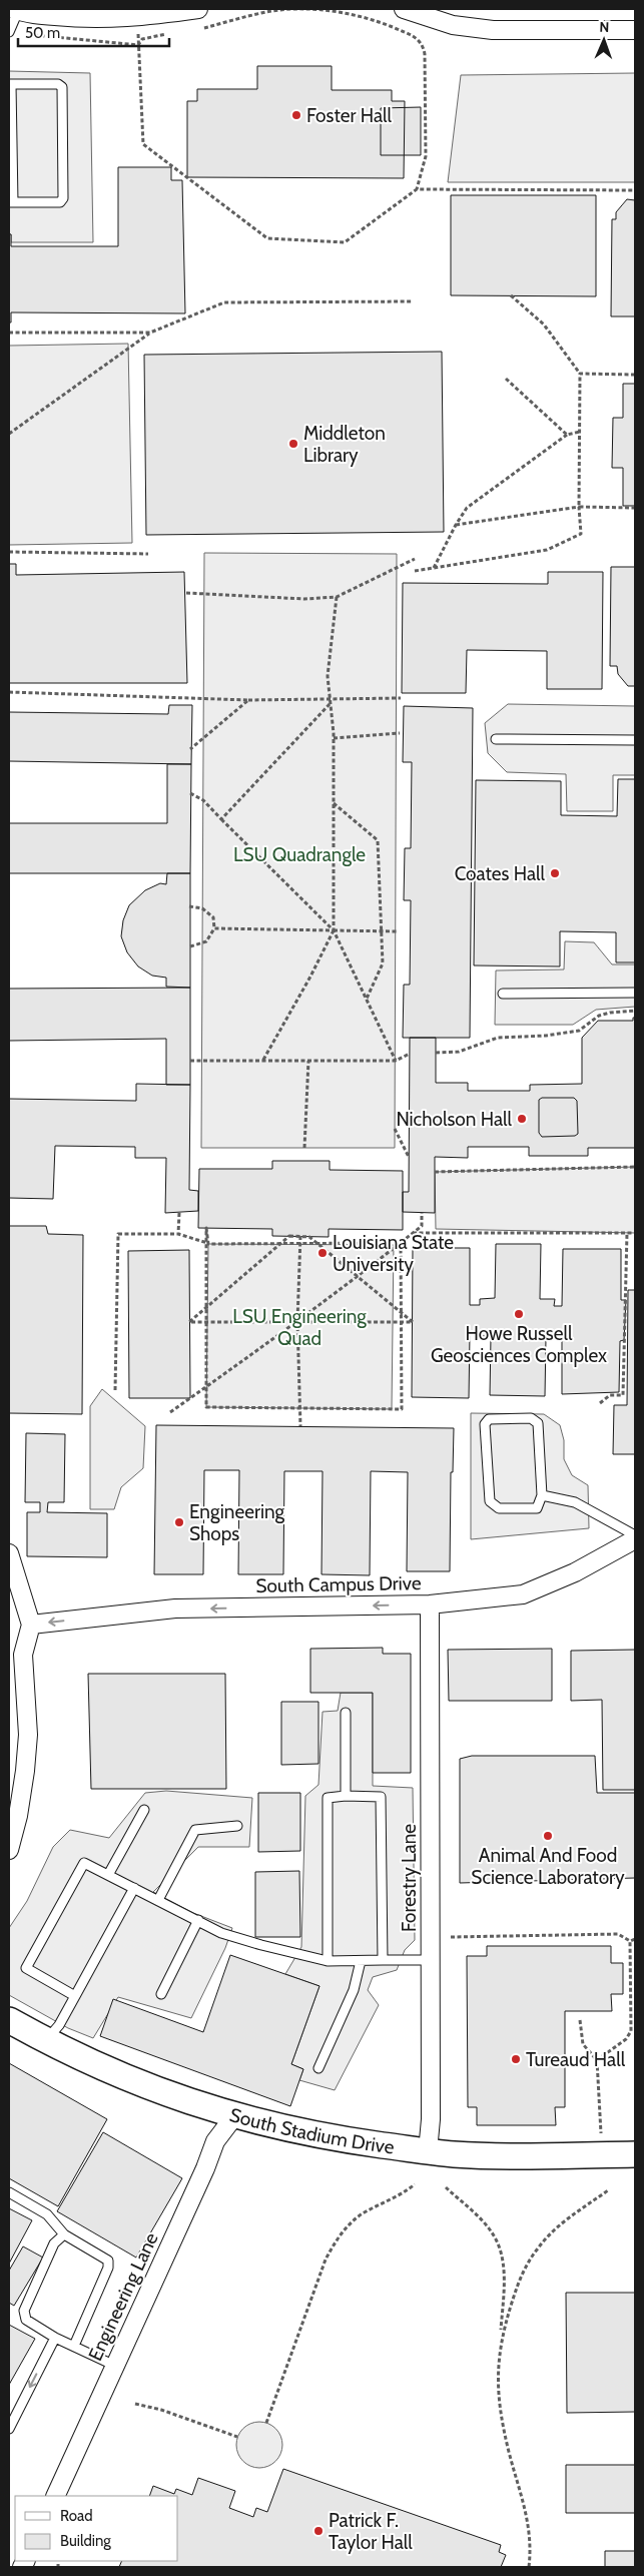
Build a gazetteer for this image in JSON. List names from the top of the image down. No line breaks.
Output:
{"streets":{"street":["South Campus Drive","Forestry Lane","South Stadium Drive","Engineering Lane"]},"crossings":[["South Campus Drive","Forestry Lane"],["Forestry Lane","South Stadium Drive"],["South Stadium Drive","Engineering Lane"]],"one_way":["South Campus Drive"],"parks":["LSU Quadrangle","LSU Engineering Quad"],"places":["Foster Hall","Middleton Library","Coates Hall","Nicholson Hall","Louisiana State University","Howe Russell Geosciences Complex","Engineering Shops","Animal And Food Science Laboratory","Tureaud Hall","Patrick F. Taylor Hall"],"legend":["Road","Building"],"scale_bar":"50 m","north":"top"}
